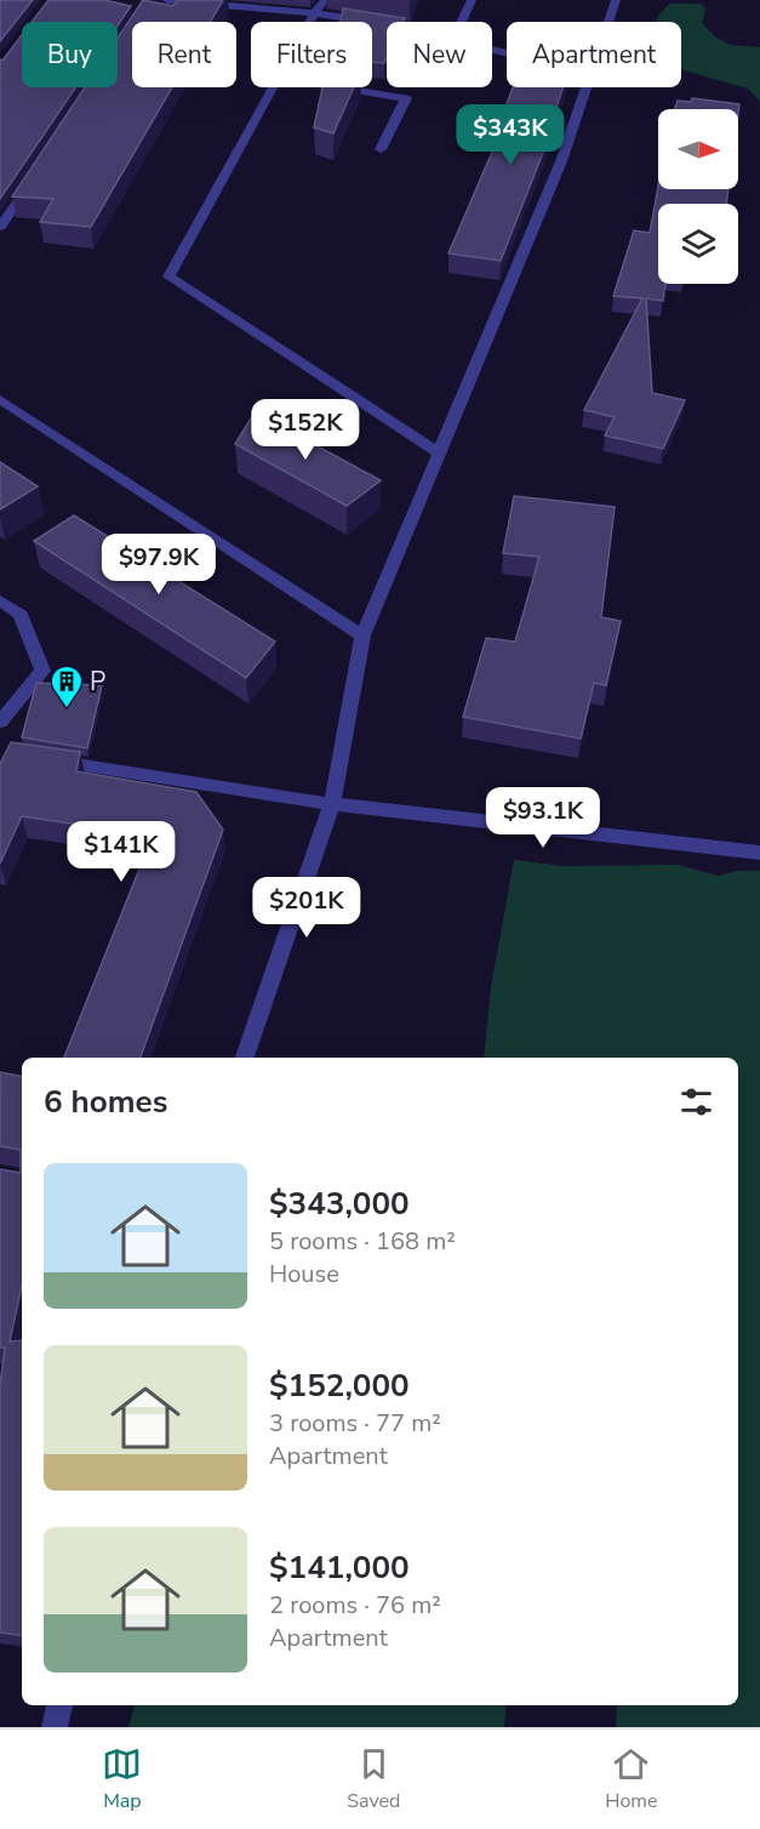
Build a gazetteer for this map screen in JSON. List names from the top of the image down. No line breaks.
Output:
{"places":{"building":["P"]},"north":"right","page":{"chip":["Buy","Rent","Filters","New","Apartment"],"price":["$343K","$152K","$97.9K","$93.1K","$141K","$201K"],"heading":"6 homes","list":[{"name":"$343,000","note":"5 rooms · 168 m² · House"},{"name":"$152,000","note":"3 rooms · 77 m² · Apartment"},{"name":"$141,000","note":"2 rooms · 76 m² · Apartment"}],"tabs":["Map","Saved","Home"]}}
